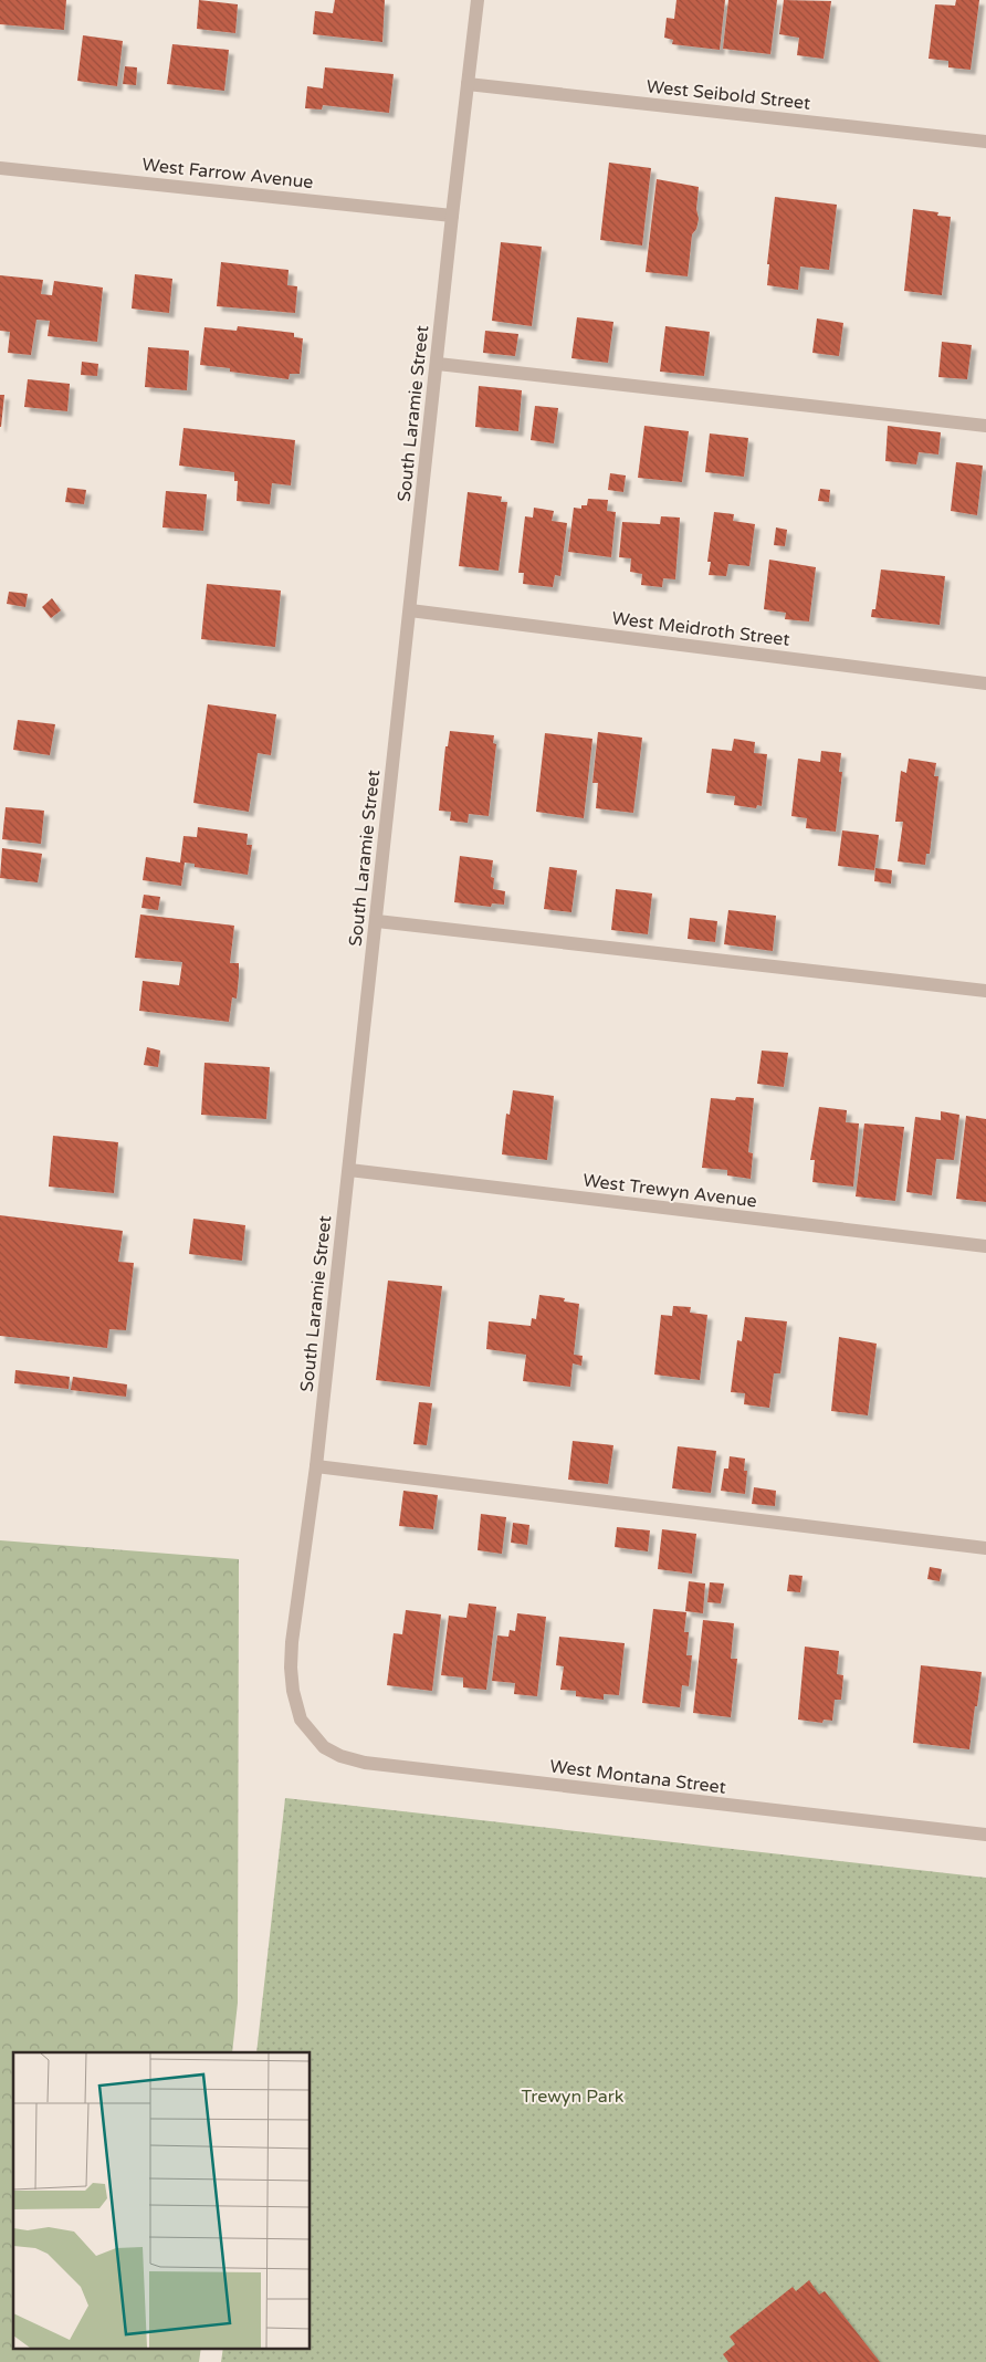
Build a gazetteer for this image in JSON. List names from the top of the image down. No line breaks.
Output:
{"streets":{"street":["West Seibold Street","West Farrow Avenue","South Laramie Street","West Meidroth Street","West Trewyn Avenue","West Montana Street"]},"crossings":[["West Seibold Street","South Laramie Street"],["West Farrow Avenue","South Laramie Street"],["South Laramie Street","West Meidroth Street"],["South Laramie Street","West Trewyn Avenue"],["South Laramie Street","West Montana Street"]],"parks":["Trewyn Park"]}
